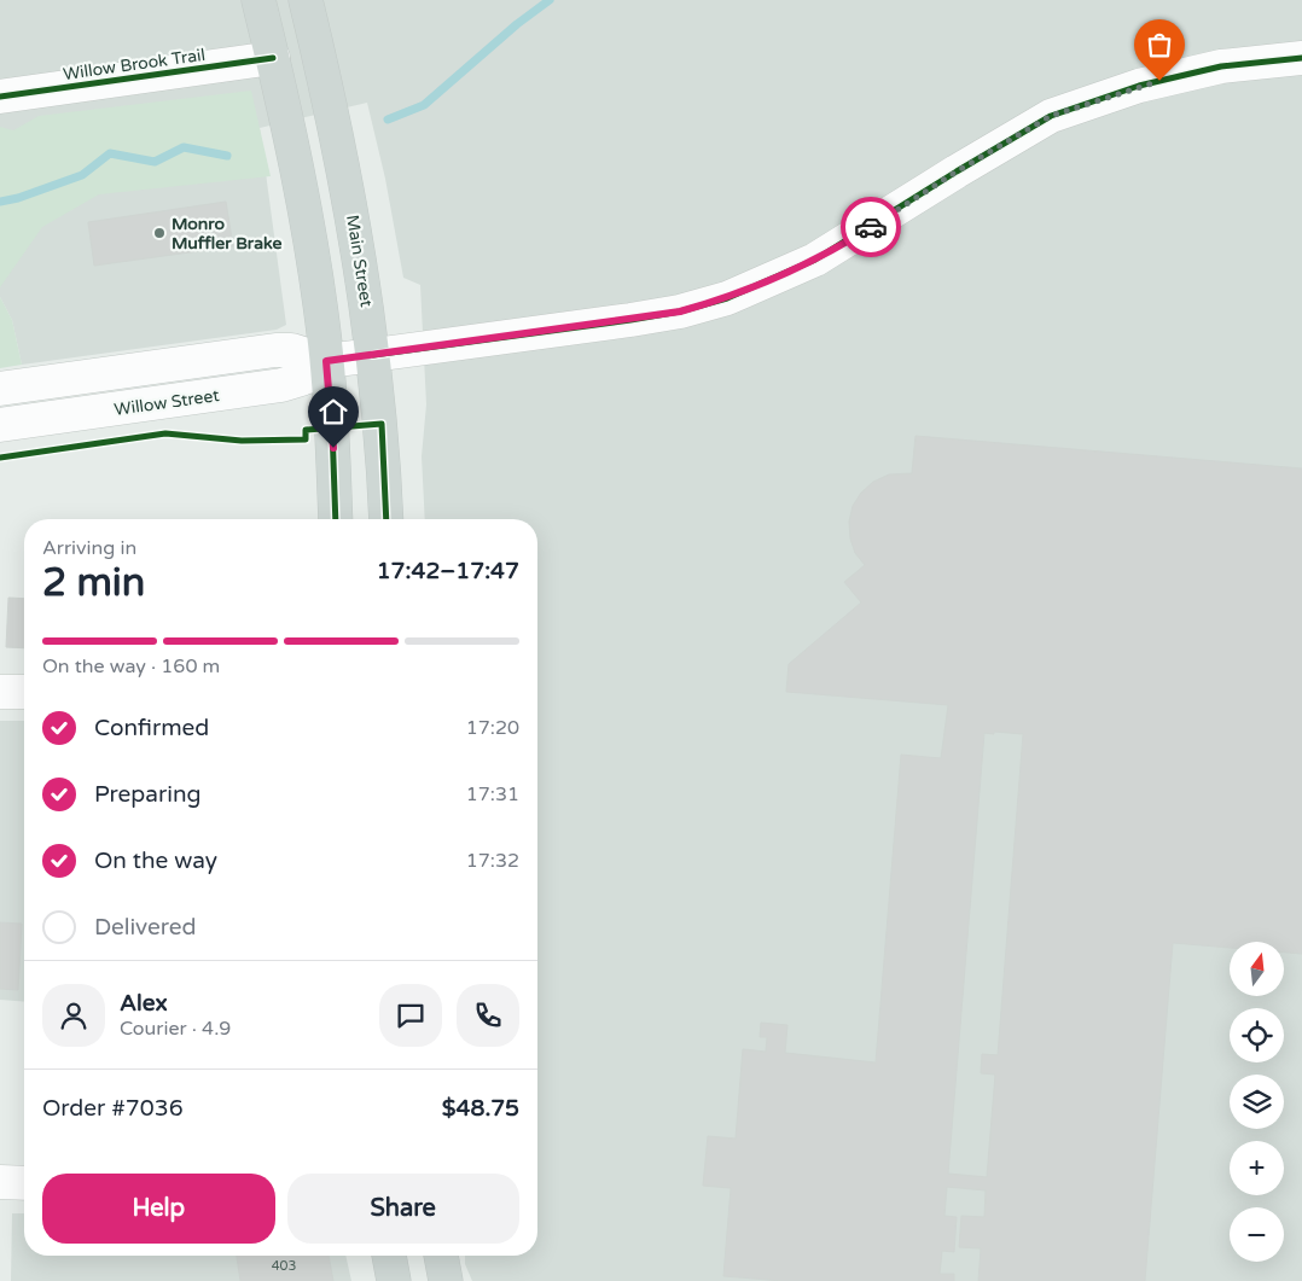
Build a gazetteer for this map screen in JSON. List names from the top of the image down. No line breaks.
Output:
{"streets":{"main road":["Main Street"],"street":["Willow Brook Trail","Willow Street"]},"crossings":[["Main Street","Willow Street"]],"places":["Monro Muffler Brake"],"house_numbers":["403"],"north":"top","page":{"heading":["2 min","Arriving in","17:42–17:47"],"panel":["Alex","Courier · 4.9","Order #7036","$48.75"],"bar":"On the way · 160 m","list":[["Confirmed","17:20"],["Preparing","17:31"],["On the way","17:32"],"Delivered"],"map_buttons":["+","−"],"buttons":["Help","Share"]}}
